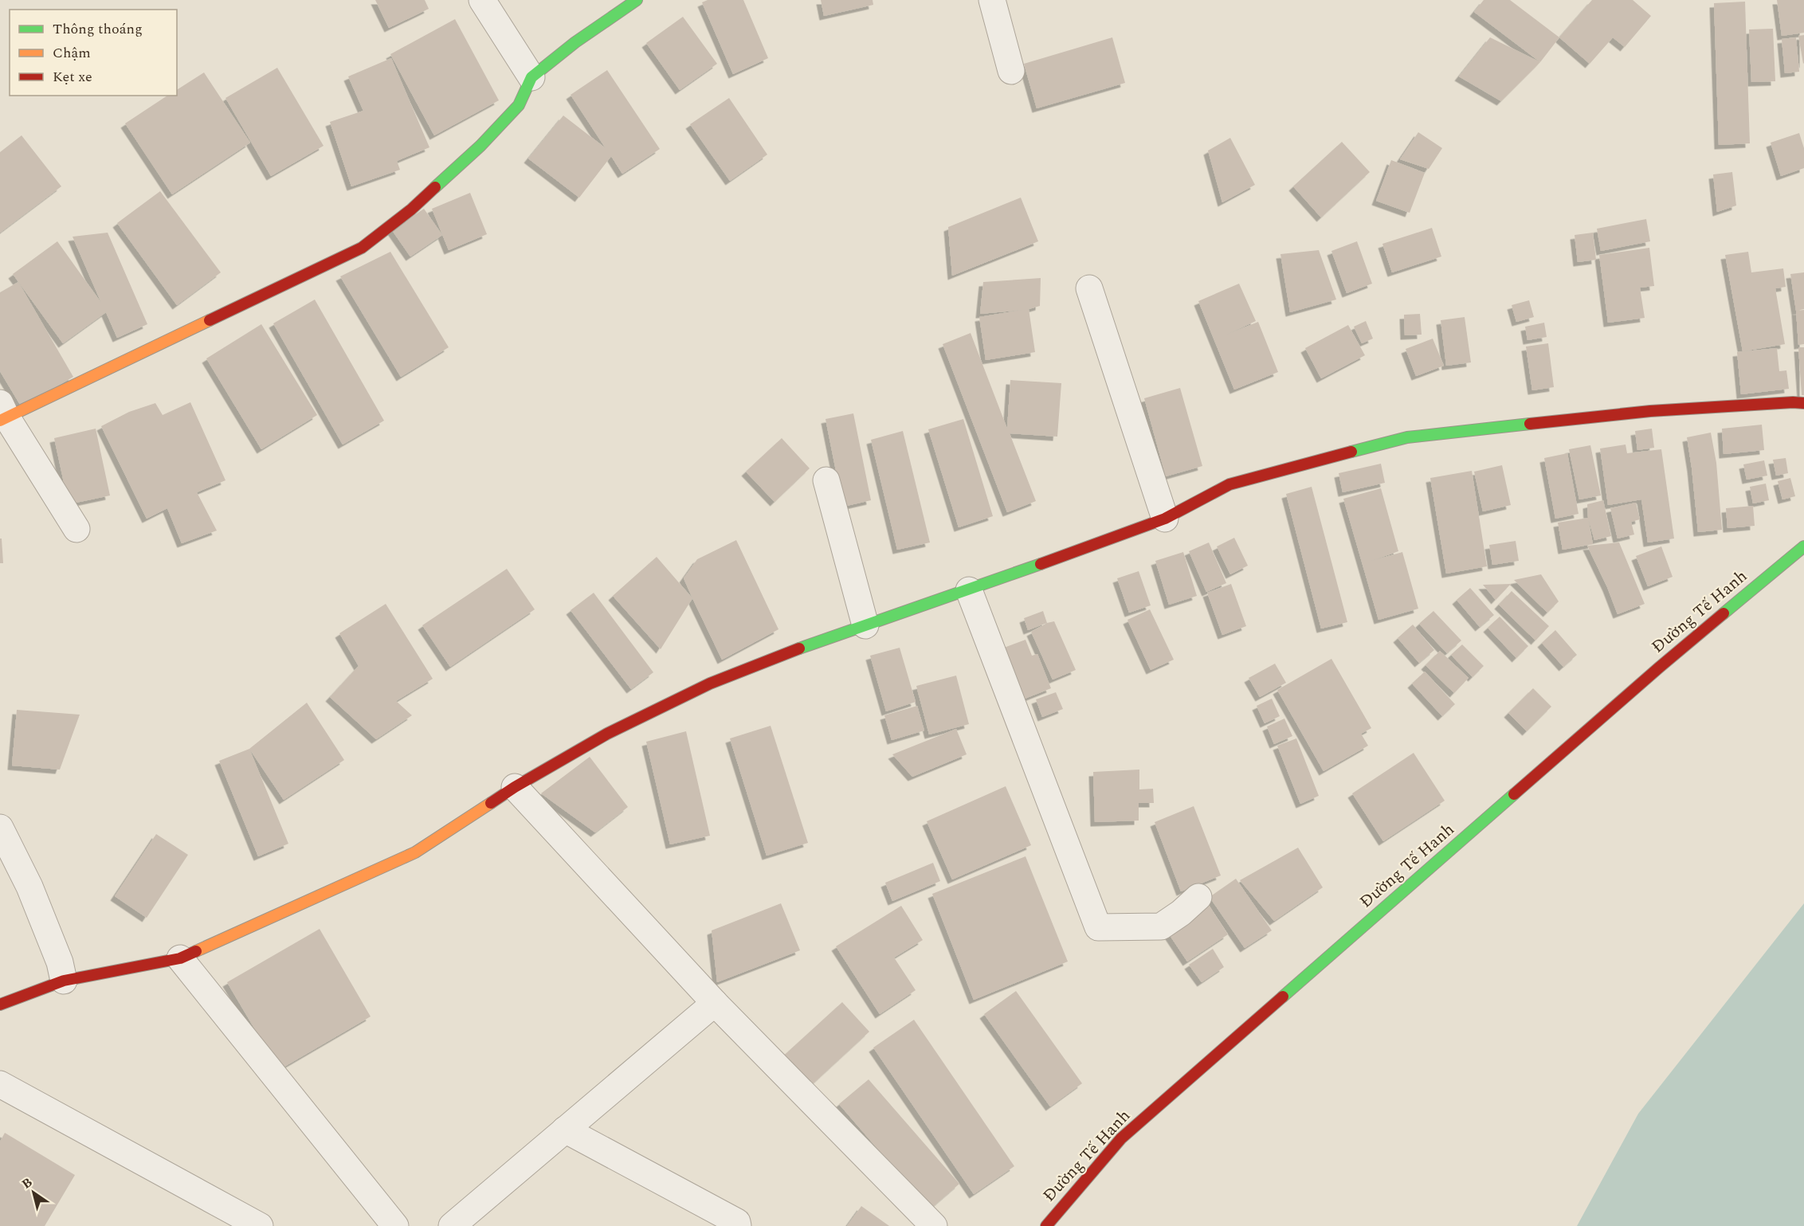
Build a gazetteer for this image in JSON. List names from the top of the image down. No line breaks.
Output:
{"streets":{"street":["Đường Tế Hanh"]},"legend":["Thông thoáng","Chậm","Kẹt xe"],"north":"top left"}
